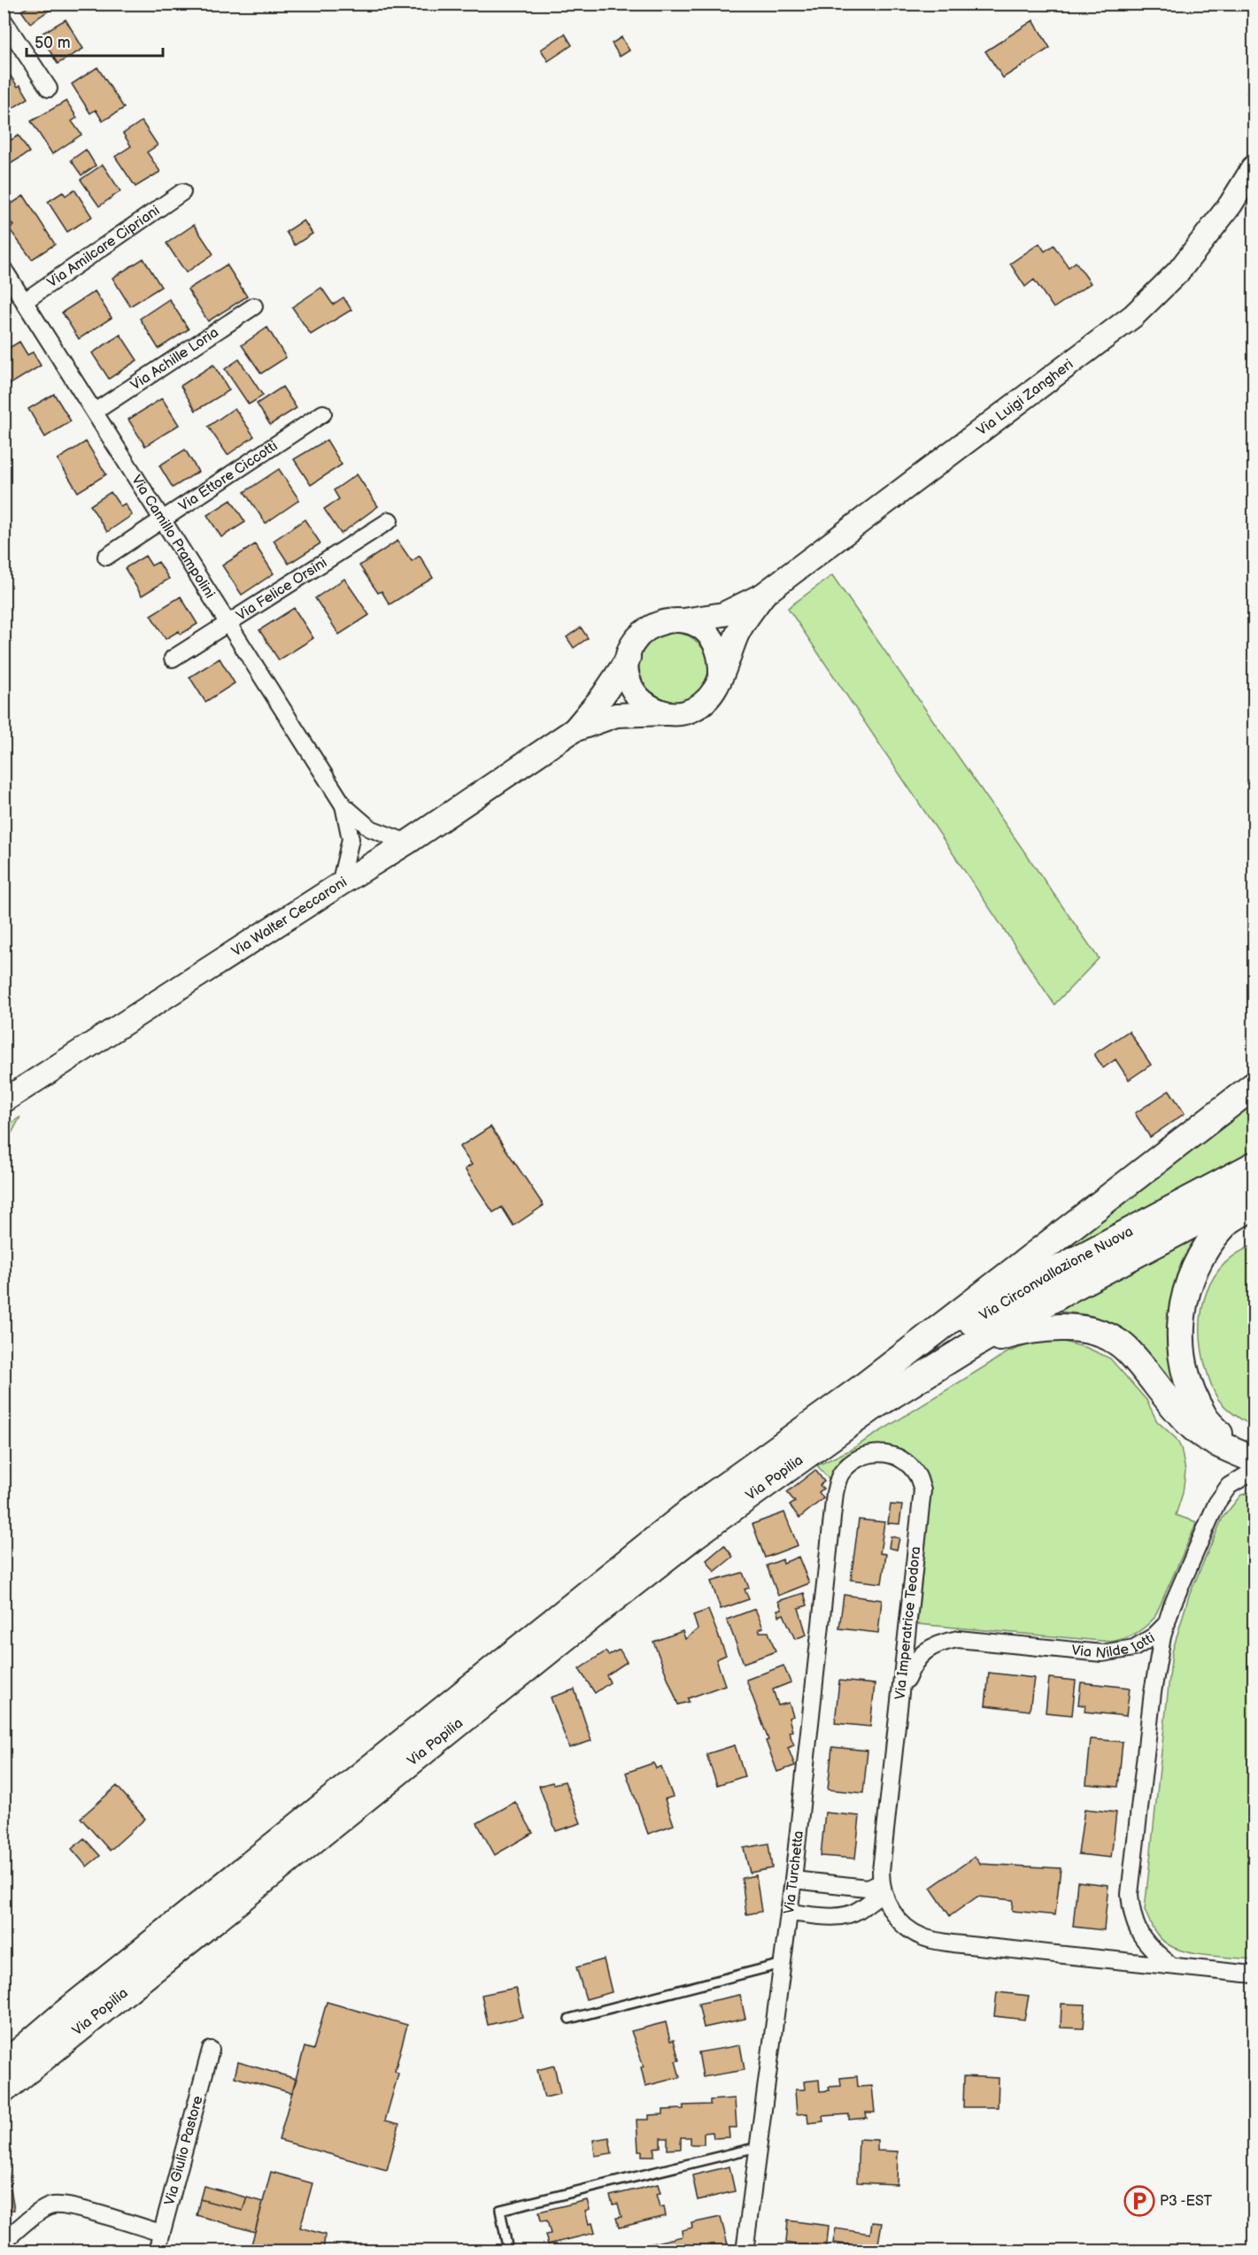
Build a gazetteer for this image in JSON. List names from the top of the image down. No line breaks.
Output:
{"streets":{"main road":["Via Circonvallazione Nuova","Via Popilia"],"street":["Via Amilcare Cipriani","Via Achille Loria","Via Luigi Zangheri","Via Ettore Ciccotti","Via Camillo Prampolini","Via Felice Orsini","Via Walter Ceccaroni","Via Imperatrice Teodora","Via Nilde Iotti","Via Turchetta","Via Giulio Pastore"]},"crossings":[["Via Amilcare Cipriani","Via Camillo Prampolini"],["Via Achille Loria","Via Camillo Prampolini"],["Via Luigi Zangheri","Via Walter Ceccaroni"],["Via Ettore Ciccotti","Via Camillo Prampolini"],["Via Camillo Prampolini","Via Felice Orsini"],["Via Camillo Prampolini","Via Walter Ceccaroni"],["Via Circonvallazione Nuova","Via Popilia"],["Via Imperatrice Teodora","Via Nilde Iotti"],["Via Imperatrice Teodora","Via Turchetta"]],"places":{"parking":["P3 -EST"]},"scale_bar":"50 m"}
